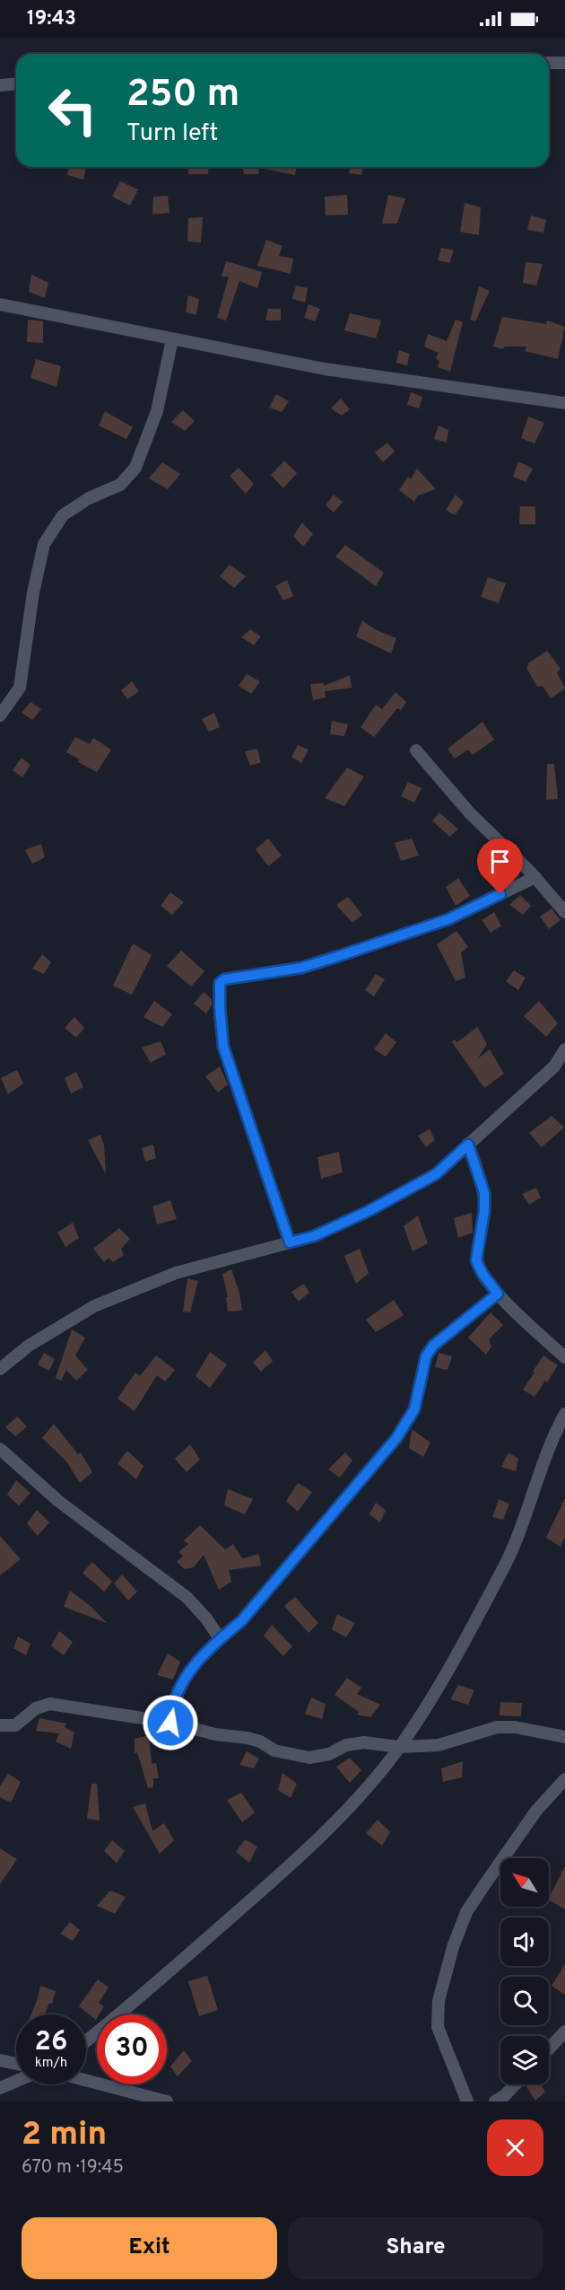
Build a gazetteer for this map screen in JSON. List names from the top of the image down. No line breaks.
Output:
{"north":"top left","page":{"status":"19:43","turn":["250 m","Turn left"],"speed":"26 km/h","limit":"30","heading":["2 min","670 m · 19:45"],"buttons":["Exit","Share"]}}
